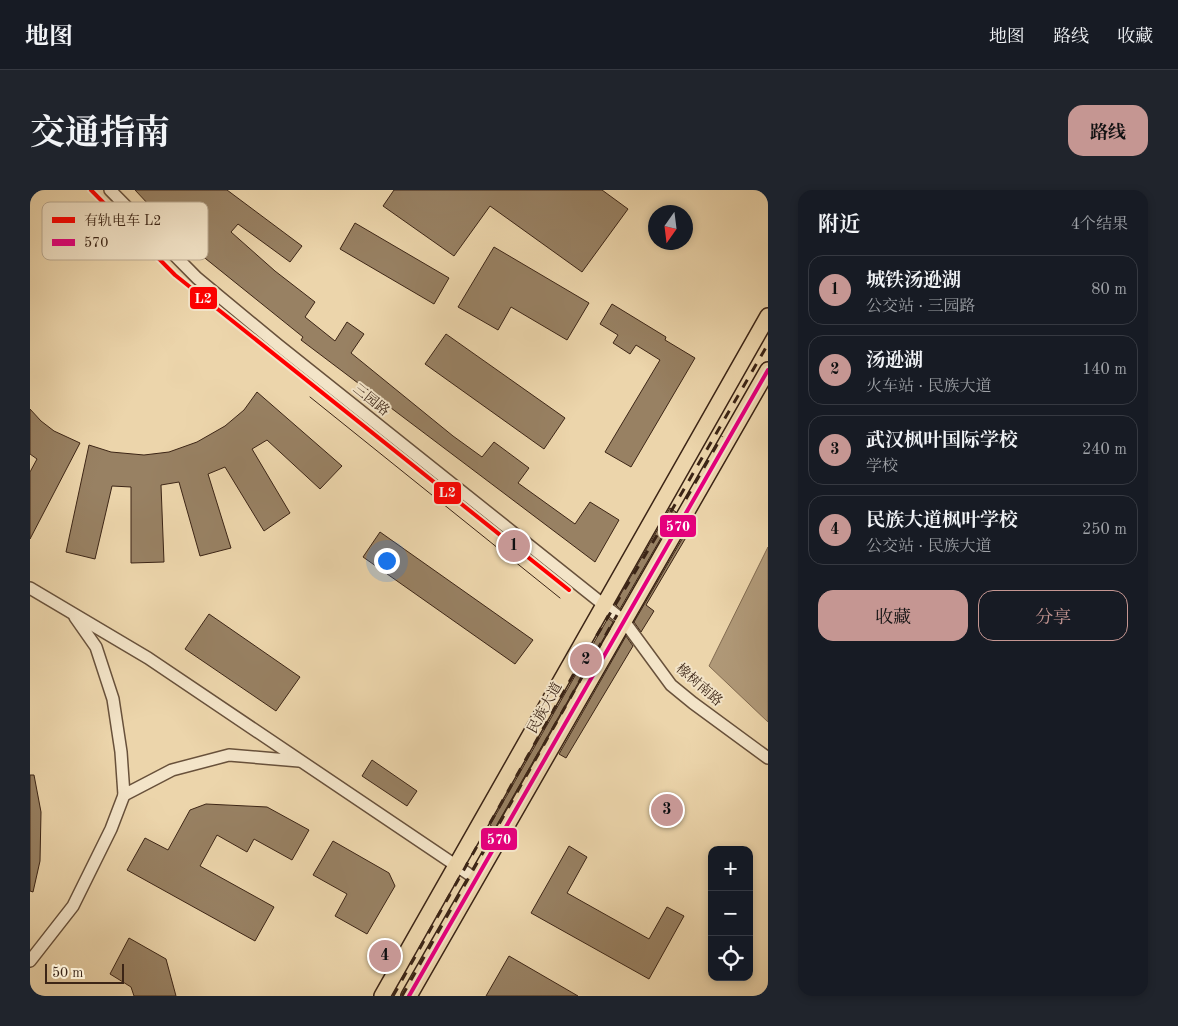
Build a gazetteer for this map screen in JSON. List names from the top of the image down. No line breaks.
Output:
{"streets":{"main road":["民族大道"],"street":["三园路","橡树南路"]},"crossings":[["三园路","橡树南路"],["三园路","民族大道"],["橡树南路","民族大道"]],"lines":["tram line L2","transit line 570"],"legend":["有轨电车 L2","570"],"scale_bar":"50 m","north":"bottom","page":{"header":"地图","nav":["地图","路线","收藏"],"title":"交通指南","buttons":["路线",["收藏","分享"]],"heading":["附近","4个结果"],"list":[{"mark":"1","name":"城铁汤逊湖","note":"公交站 · 三园路","value":"80 m"},{"mark":"2","name":"汤逊湖","note":"火车站 · 民族大道","value":"140 m"},{"mark":"3","name":"武汉枫叶国际学校","note":"学校","value":"240 m"},{"mark":"4","name":"民族大道枫叶学校","note":"公交站 · 民族大道","value":"250 m"}],"pins":["1","2","3","4"],"map_buttons":["+","−"],"scale":"50 m"}}
